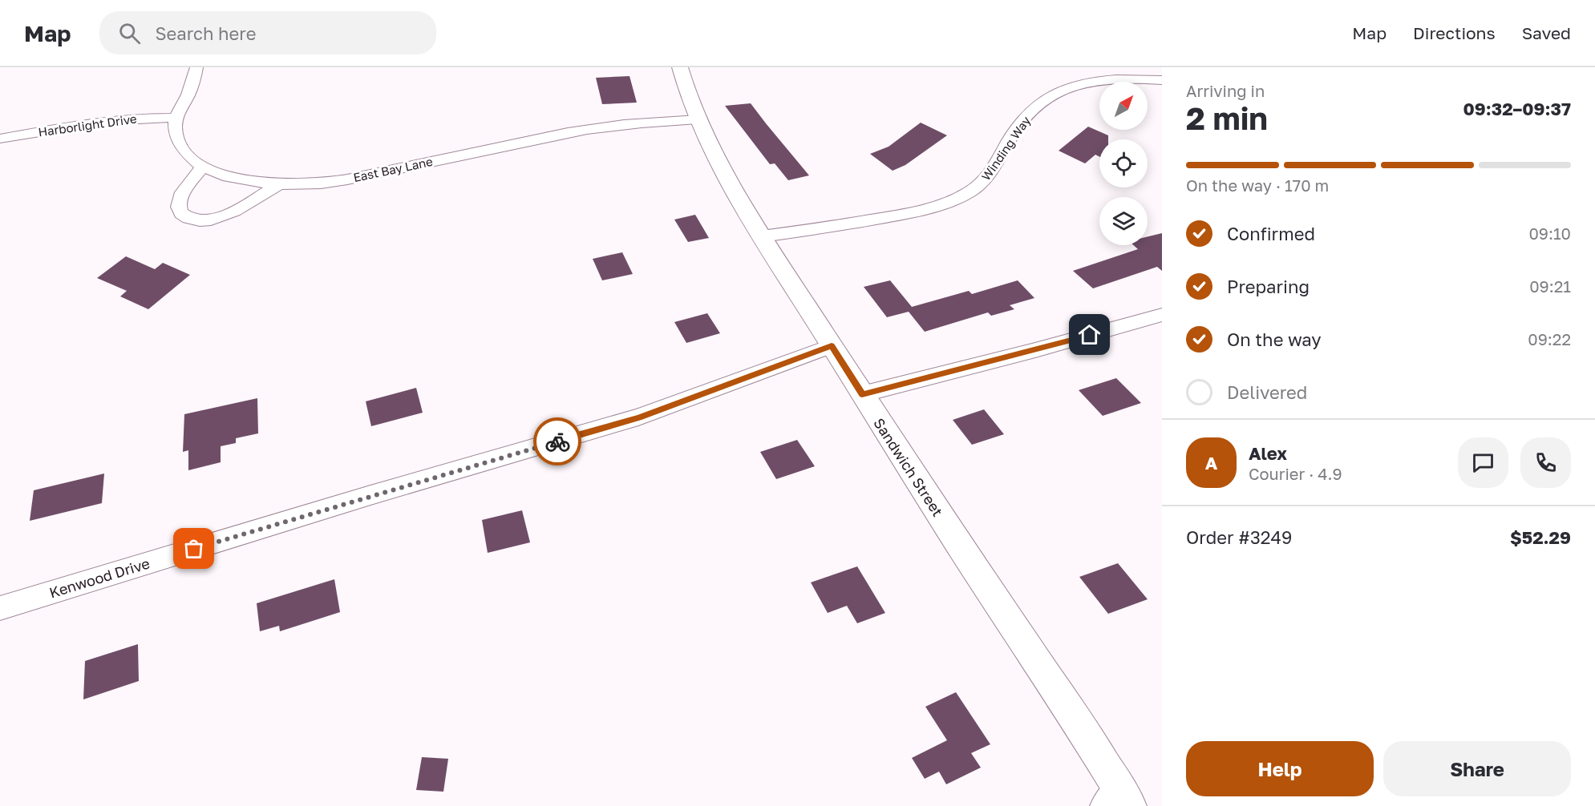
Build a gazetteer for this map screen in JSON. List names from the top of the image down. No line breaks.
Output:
{"streets":{"street":["Harborlight Drive","Winding Way","East Bay Lane","Sandwich Street","Kenwood Drive"]},"crossings":[["Harborlight Drive","East Bay Lane"],["Winding Way","Sandwich Street"],["East Bay Lane","Sandwich Street"],["Sandwich Street","Kenwood Drive"]],"north":"top right","page":{"header":"Map","search":"Search here","nav":["Map","Directions","Saved"],"heading":["2 min","Arriving in","09:32–09:37"],"panel":["Alex","Courier · 4.9","Order #3249","$52.29"],"bar":"On the way · 170 m","list":[["Confirmed","09:10"],["Preparing","09:21"],["On the way","09:22"],"Delivered"],"round":"A","buttons":["Help","Share"]}}
